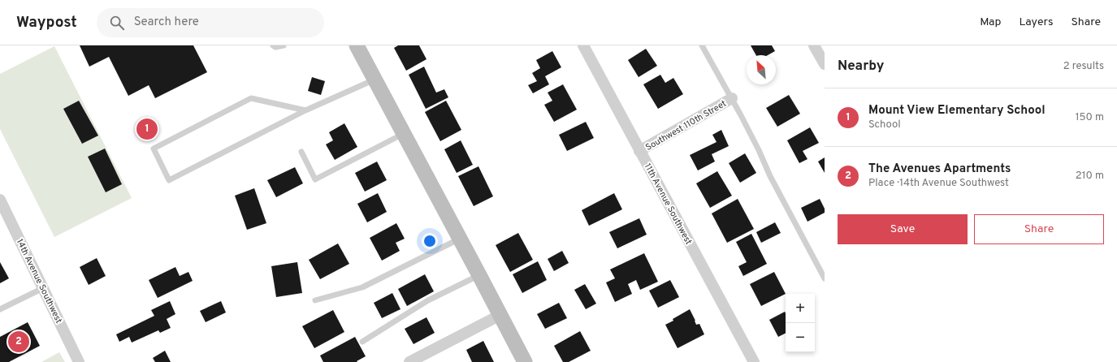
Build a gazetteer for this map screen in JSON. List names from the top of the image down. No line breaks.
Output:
{"streets":{"street":["Southwest 110th Street","11th Avenue Southwest","14th Avenue Southwest"]},"crossings":[["Southwest 110th Street","11th Avenue Southwest"]],"north":"top left","page":{"header":"Waypost","search":"Search here","nav":["Map","Layers","Share"],"heading":["Nearby","2 results"],"list":[{"mark":"1","name":"Mount View Elementary School","note":"School","value":"150 m"},{"mark":"2","name":"The Avenues Apartments","note":"Place · 14th Avenue Southwest","value":"210 m"}],"pins":["1","2"],"buttons":["Save","Share"],"map_buttons":["+","−"]}}
